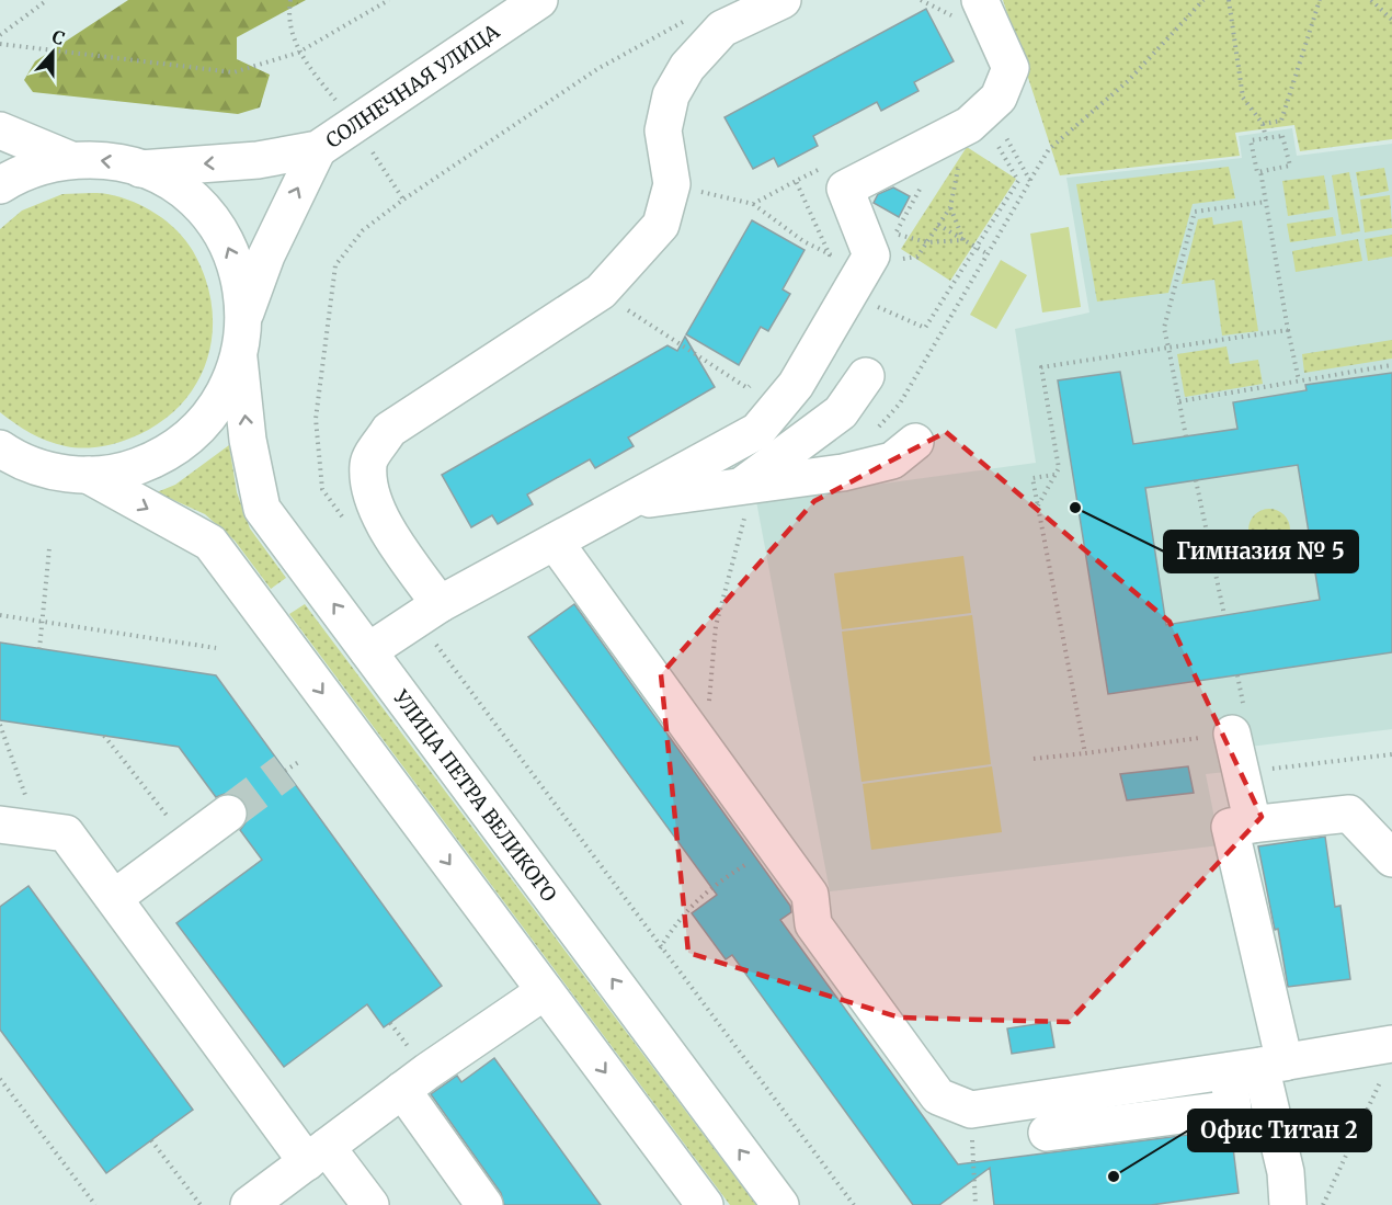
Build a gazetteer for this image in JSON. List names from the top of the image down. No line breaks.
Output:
{"streets":{"street":["СОЛНЕЧНАЯ УЛИЦА","УЛИЦА ПЕТРА ВЕЛИКОГО"]},"places":["Гимназия № 5","Офис Титан 2"],"north":"top"}
